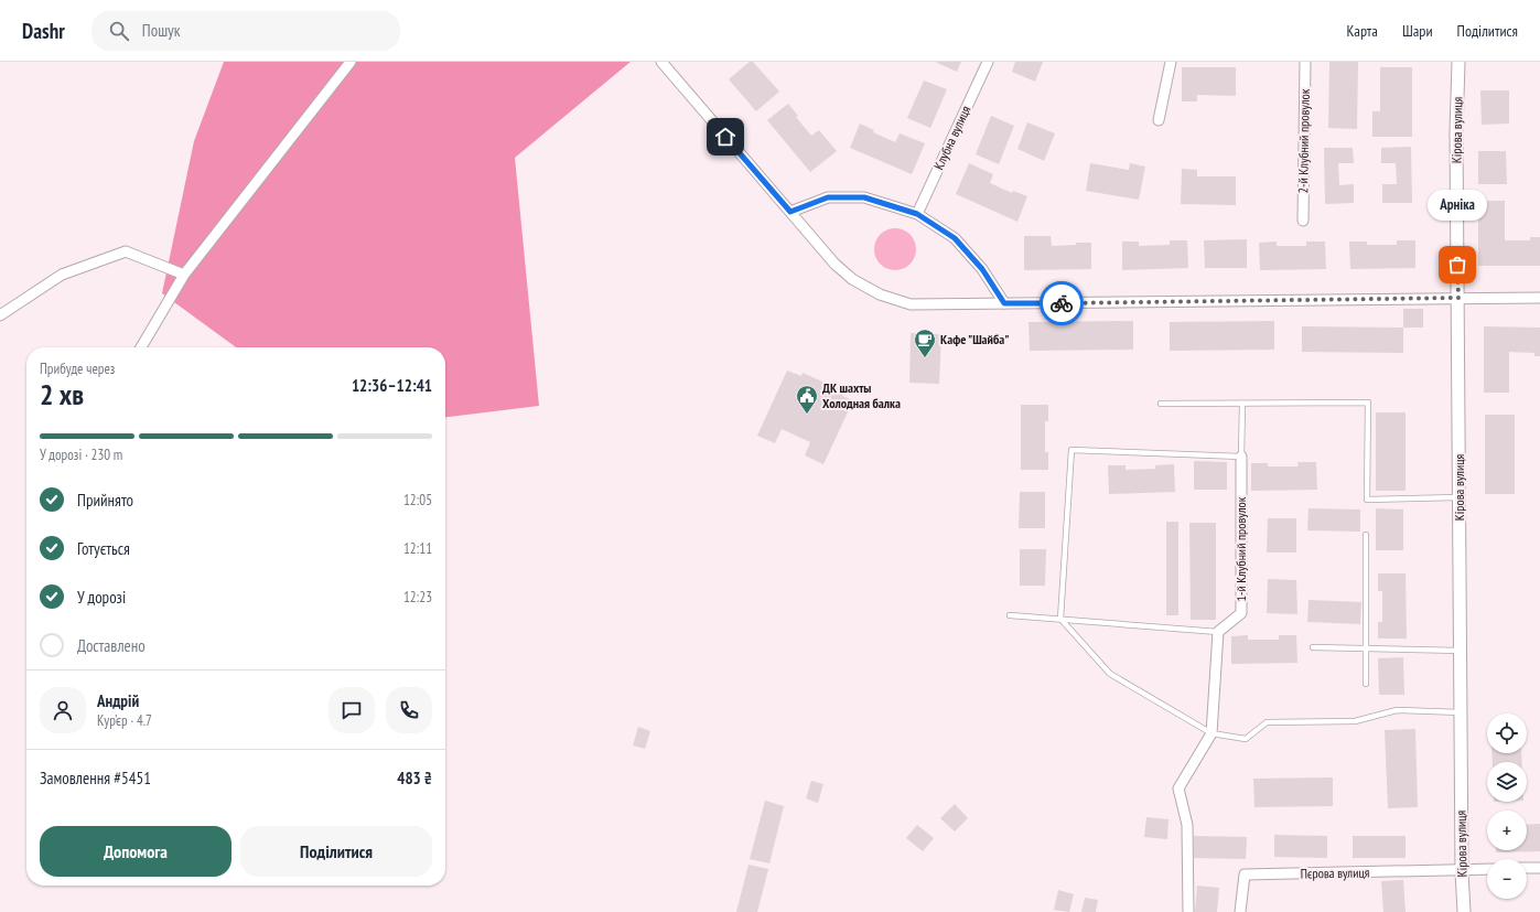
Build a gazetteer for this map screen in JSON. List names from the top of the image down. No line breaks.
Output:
{"streets":{"street":["Кірова вулиця","Клубна вулиця","2-й Клубний провулок","1-й Клубний провулок","Пєрова вулиця"]},"crossings":[["Кірова вулиця","Пєрова вулиця"]],"places":{"other":["Арніка"],"cafe":["Кафе \"Шайба\""],"public building":["ДК шахты Холодная балка"]},"page":{"header":"Dashr","search":"Пошук","nav":["Карта","Шари","Поділитися"],"bubble":"Арніка","heading":["2 хв","Прибуде через","12:36–12:41"],"panel":["Андрій","Кур’єр · 4.7","Замовлення #5451","483 ₴"],"bar":"У дорозі · 230 m","list":[["Прийнято","12:05"],["Готується","12:11"],["У дорозі","12:23"],"Доставлено"],"map_buttons":["+","−"],"buttons":["Допомога","Поділитися"]}}
